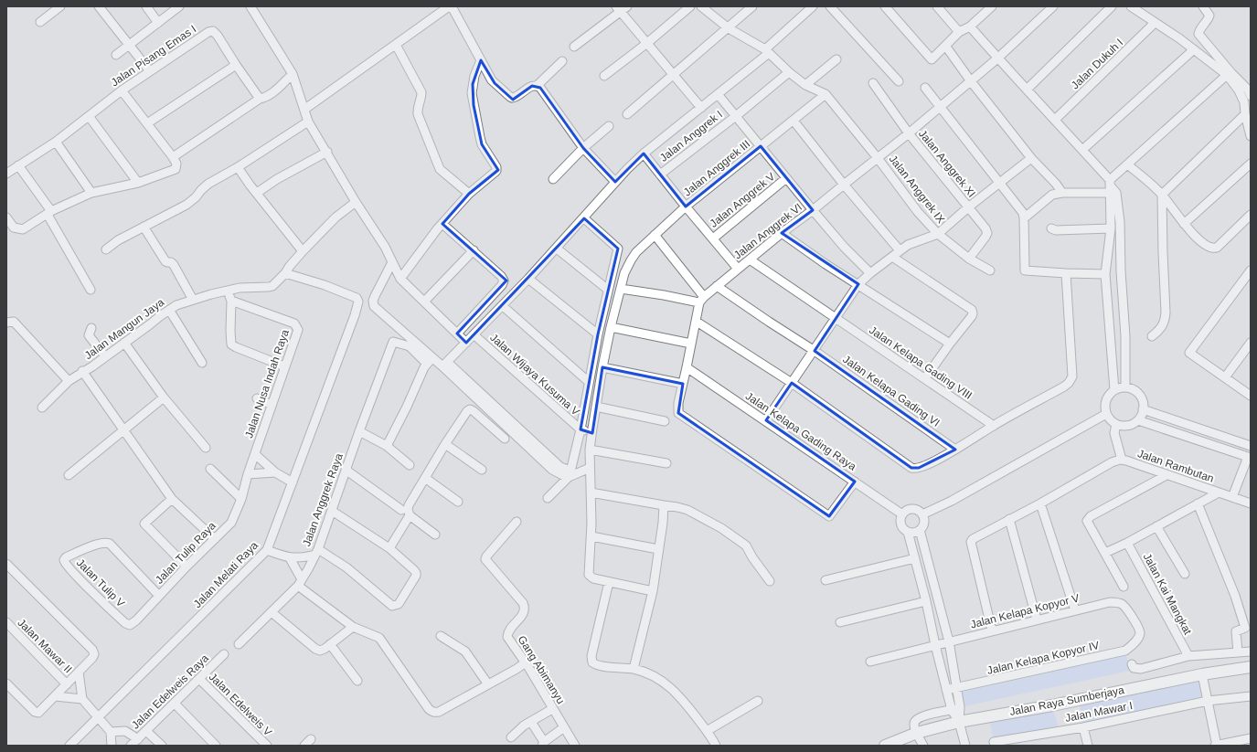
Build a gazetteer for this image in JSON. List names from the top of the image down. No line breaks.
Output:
{"streets":{"street":["Jalan Pisang Emas I","Jalan Dukuh I","Jalan Anggrek I","Jalan Anggrek XI","Jalan Anggrek III","Jalan Anggrek IX","Jalan Anggrek V","Jalan Anggrek VI","Jalan Mangun Jaya","Jalan Kelapa Gading VIII","Jalan Wijaya Kusuma V","Jalan Nusa Indah Raya","Jalan Kelapa Gading VI","Jalan Kelapa Gading Raya","Jalan Rambutan","Jalan Anggrek Raya","Jalan Tulip Raya","Jalan Melati Raya","Jalan Tulip V","Jalan Kai Mangkat","Jalan Kelapa Kopyor V","Jalan Mawar II","Jalan Kelapa Kopyor IV","Gang Abimanyu","Jalan Edelweis Raya","Jalan Raya Sumberjaya","Jalan Edelweis V","Jalan Mawar I"]},"crossings":[["Jalan Anggrek XI","Jalan Anggrek IX"],["Jalan Anggrek XI","Jalan Anggrek VI"],["Jalan Anggrek III","Jalan Anggrek IX"],["Jalan Anggrek IX","Jalan Anggrek VI"],["Jalan Anggrek VI","Jalan Kelapa Gading VIII"],["Jalan Anggrek VI","Jalan Kelapa Gading VI"],["Jalan Mangun Jaya","Jalan Melati Raya"],["Jalan Nusa Indah Raya","Jalan Tulip Raya"],["Jalan Rambutan","Jalan Kelapa Kopyor V"],["Jalan Tulip Raya","Jalan Tulip V"],["Jalan Kelapa Kopyor V","Jalan Kelapa Kopyor IV"],["Jalan Edelweis Raya","Jalan Edelweis V"]]}
